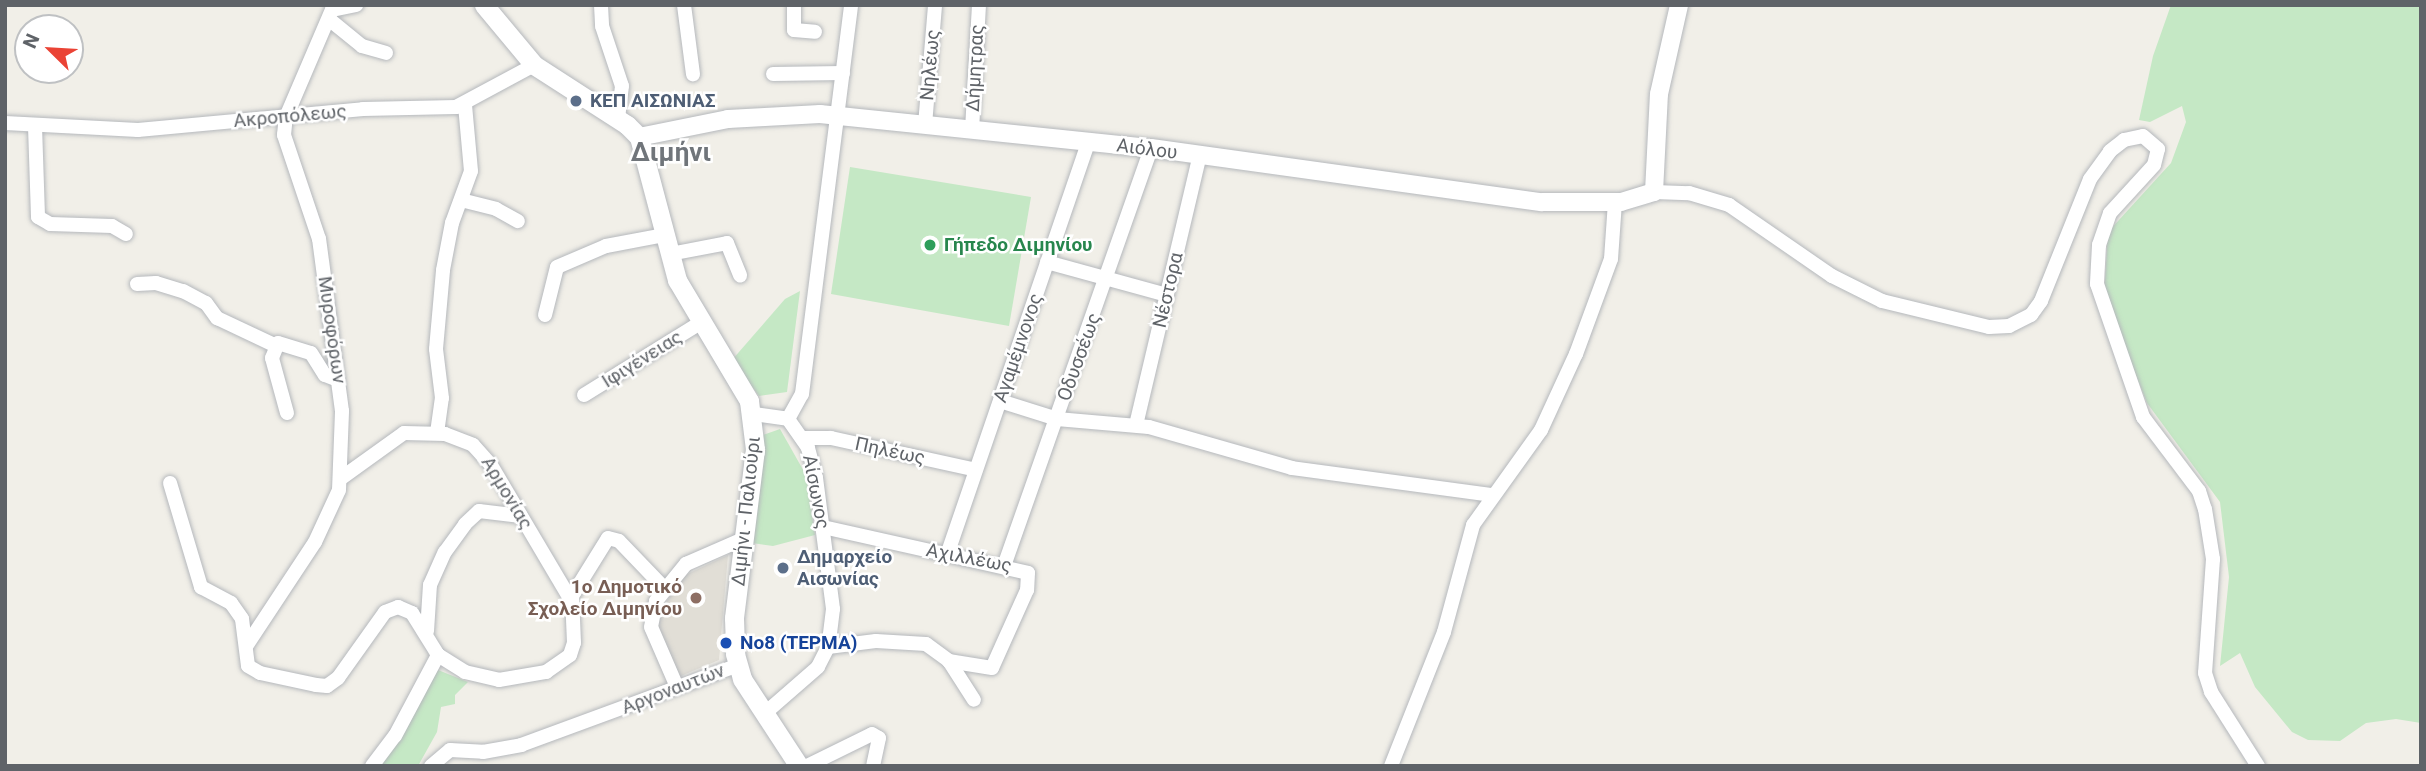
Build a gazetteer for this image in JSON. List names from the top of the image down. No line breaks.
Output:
{"streets":{"main road":["Διμήνι - Παλιούρι"],"street":["Νηλέως","Δήμητρας","Ακροπόλεως","Αιόλου","Νέστορα","Μυροφόρων","Αγαμέμνονος","Οδυσσέως","Ιφιγένειας","Πηλέως","Αίσωνος","Αρμονίας","Αχιλλέως","Αργοναυτών"]},"crossings":[["Νηλέως","Αιόλου"],["Δήμητρας","Αιόλου"],["Ακροπόλεως","Μυροφόρων"],["Αιόλου","Νέστορα"],["Αιόλου","Αγαμέμνονος"],["Αιόλου","Οδυσσέως"],["Αιόλου","Διμήνι - Παλιούρι"],["Μυροφόρων","Αρμονίας"],["Αγαμέμνονος","Πηλέως"],["Αγαμέμνονος","Αχιλλέως"],["Οδυσσέως","Αχιλλέως"],["Ιφιγένειας","Διμήνι - Παλιούρι"],["Πηλέως","Αίσωνος"],["Αίσωνος","Διμήνι - Παλιούρι"],["Αίσωνος","Αχιλλέως"],["Διμήνι - Παλιούρι","Αργοναυτών"]],"districts":["Διμήνι"],"places":["ΚΕΠ ΑΙΣΩΝΙΑΣ","Γήπεδο Διμηνίου","Δημαρχείο Αισωνίας","1ο Δημοτικό Σχολείο Διμηνίου","Νο8 (ΤΕΡΜΑ)"],"north":"top left"}
